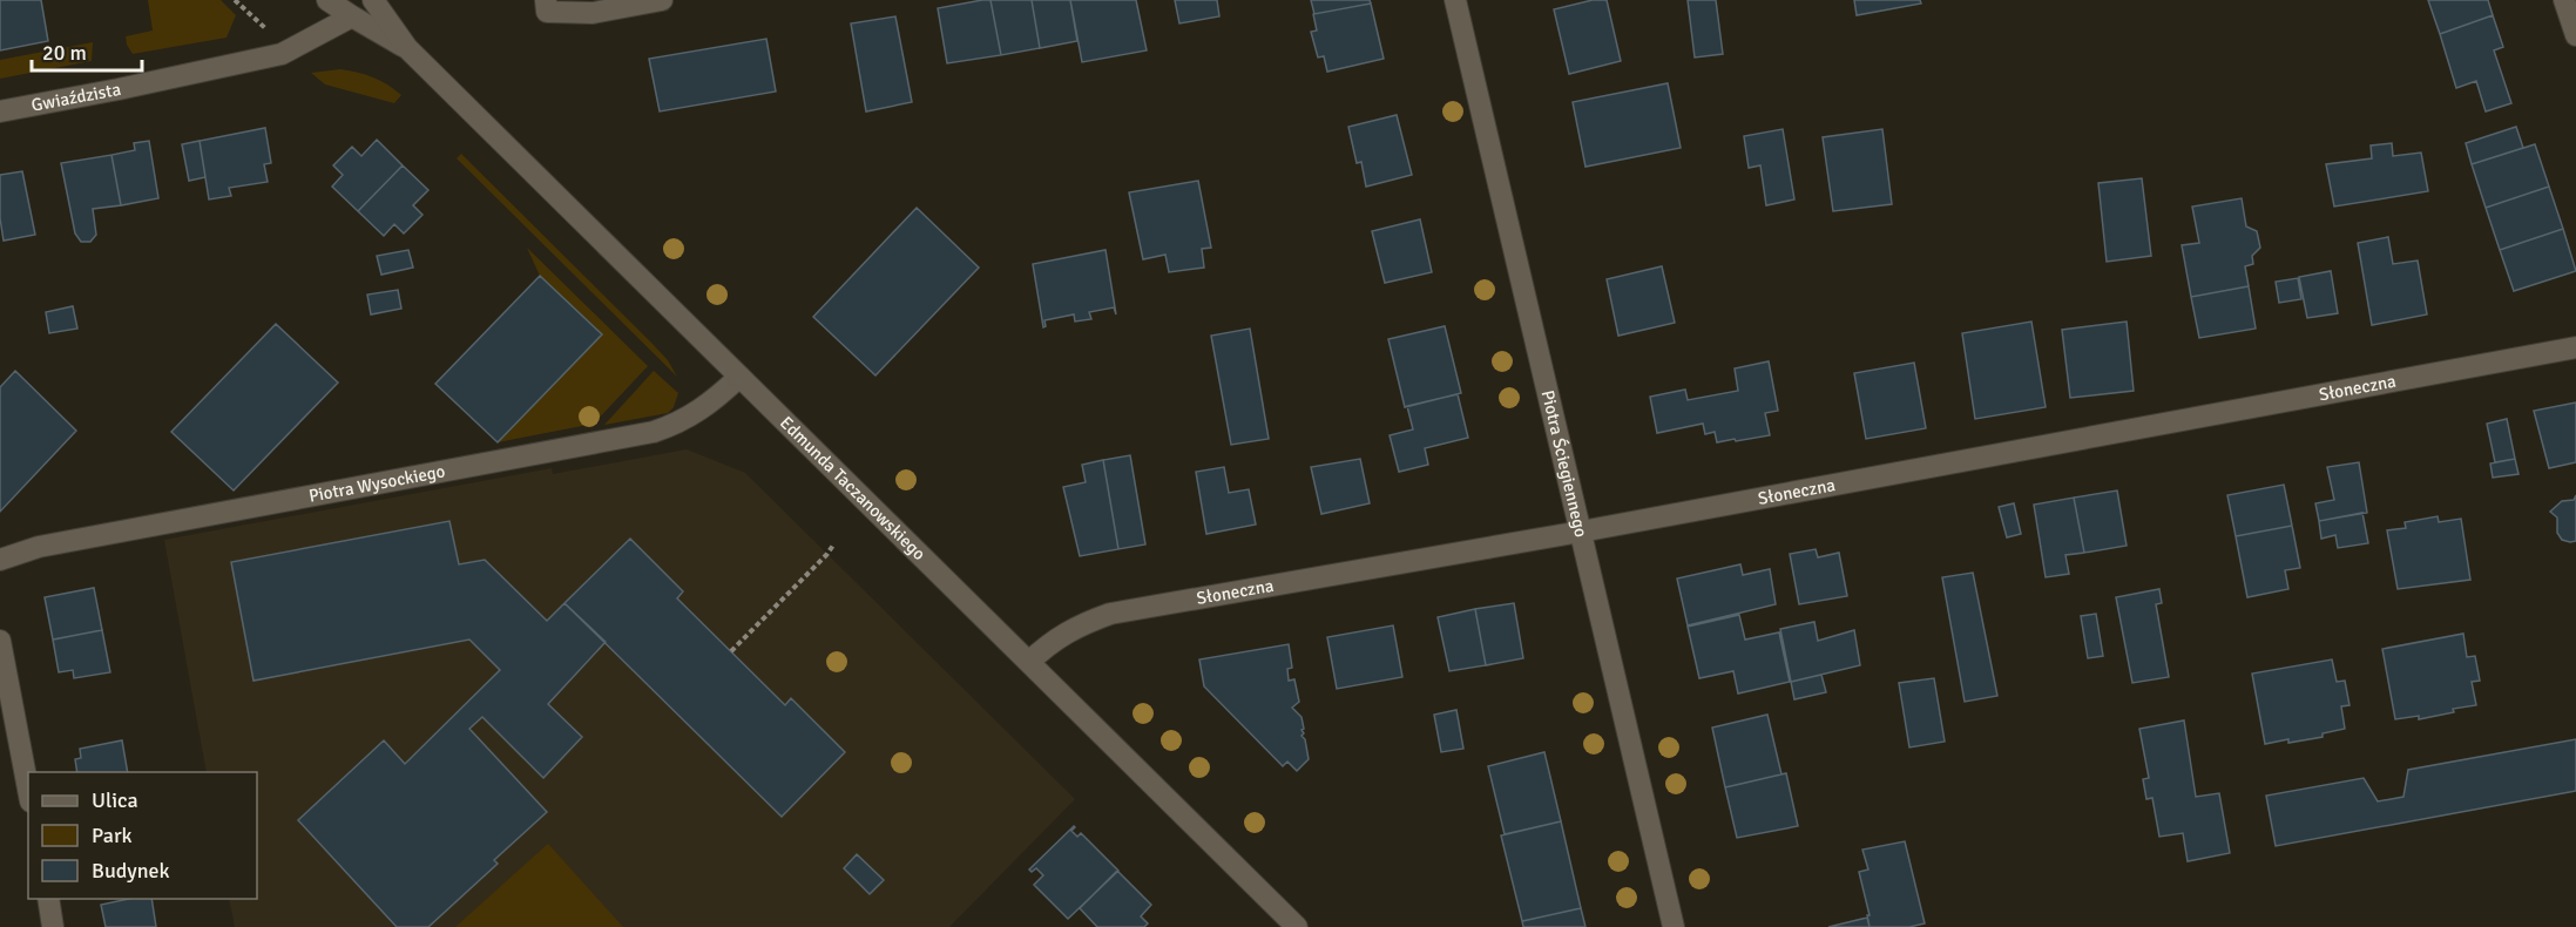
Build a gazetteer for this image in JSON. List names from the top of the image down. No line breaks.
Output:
{"streets":{"street":["Gwiaździsta","Słoneczna","Piotra Ściegiennego","Piotra Wysockiego","Edmunda Taczanowskiego"]},"crossings":[["Gwiaździsta","Edmunda Taczanowskiego"],["Słoneczna","Piotra Ściegiennego"],["Słoneczna","Edmunda Taczanowskiego"],["Piotra Wysockiego","Edmunda Taczanowskiego"]],"legend":["Ulica","Park","Budynek"],"scale_bar":"20 m"}
